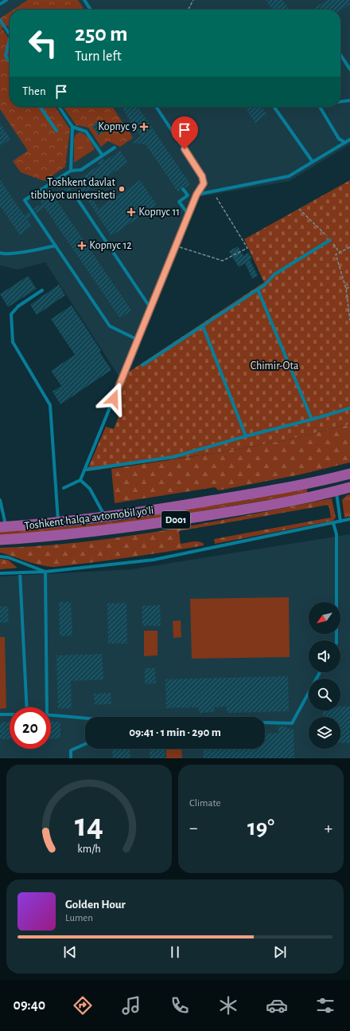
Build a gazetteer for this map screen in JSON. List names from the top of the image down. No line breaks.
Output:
{"streets":{"highway":["Toshkent halqa avtomobil yo'li","D001"]},"parks":["Chimir-Ota"],"places":{"health":["Корпус 9","Корпус 11","Корпус 12"],"other":["Toshkent davlat tibbiyot universiteti"]},"north":"bottom left","page":{"turn":["250 m","Turn left"],"then":"Then","limit":"20","trip":"09:41 · 1 min · 290 m","tile":"Climate","heat":["−","19°","+"],"song":["Golden Hour","Lumen"],"tabs":"09:40","gauge":["14","km/h"]}}
